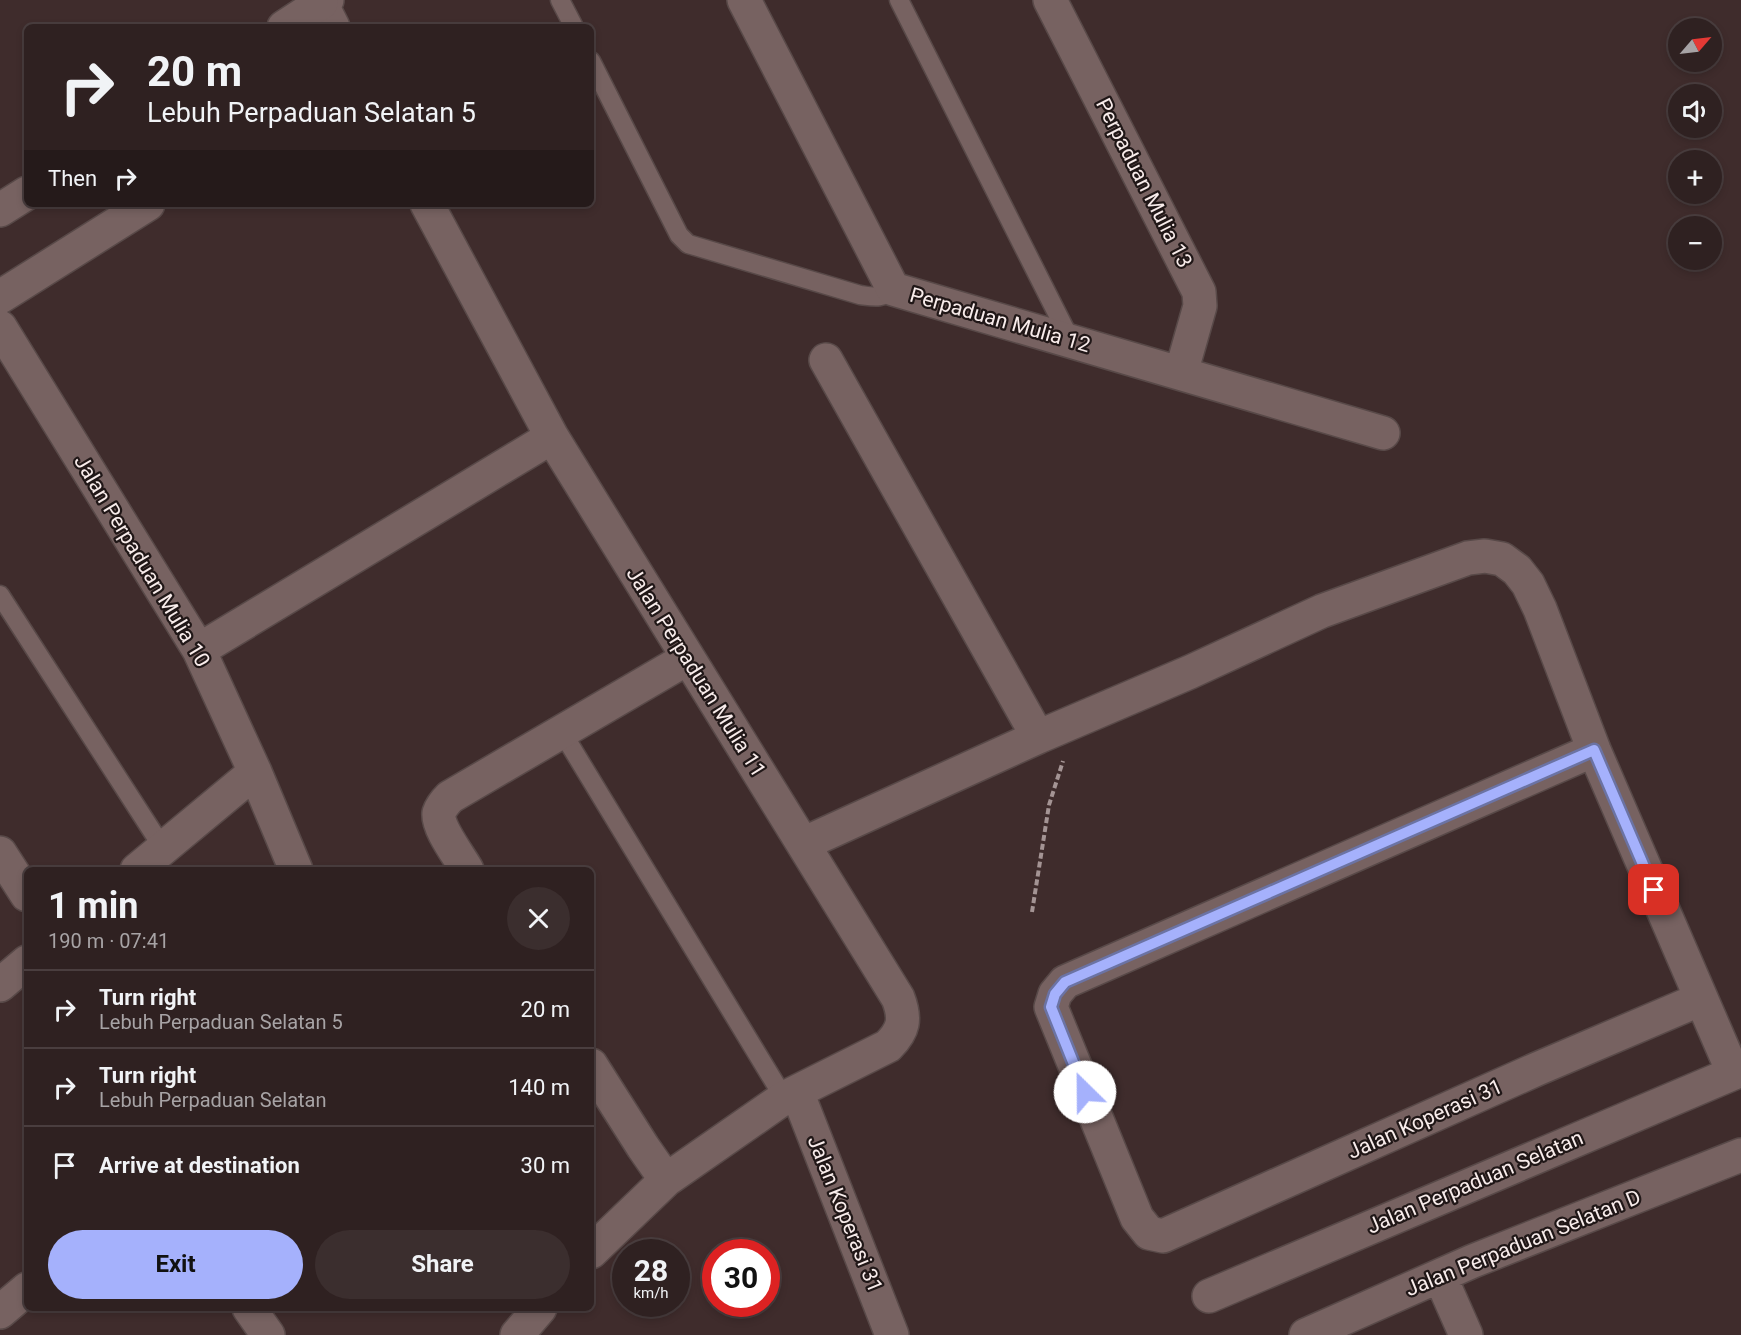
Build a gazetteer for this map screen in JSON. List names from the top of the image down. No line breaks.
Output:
{"streets":{"street":["Perpaduan Mulia 13","Perpaduan Mulia 12","Jalan Perpaduan Mulia 10","Jalan Perpaduan Mulia 11","Jalan Koperasi 31","Jalan Perpaduan Selatan","Jalan Perpaduan Selatan D"]},"crossings":[["Perpaduan Mulia 13","Perpaduan Mulia 12"],["Jalan Perpaduan Mulia 11","Jalan Koperasi 31"]],"north":"top right","page":{"map_buttons":["+","−"],"turn":["20 m","Lebuh Perpaduan Selatan 5"],"then":"Then","heading":["1 min","190 m · 07:41"],"list":[{"name":"Turn right","note":"Lebuh Perpaduan Selatan 5","value":"20 m"},{"name":"Turn right","note":"Lebuh Perpaduan Selatan","value":"140 m"},{"name":"Arrive at destination","value":"30 m"}],"buttons":["Exit","Share"],"speed":"28 km/h","limit":"30"}}
